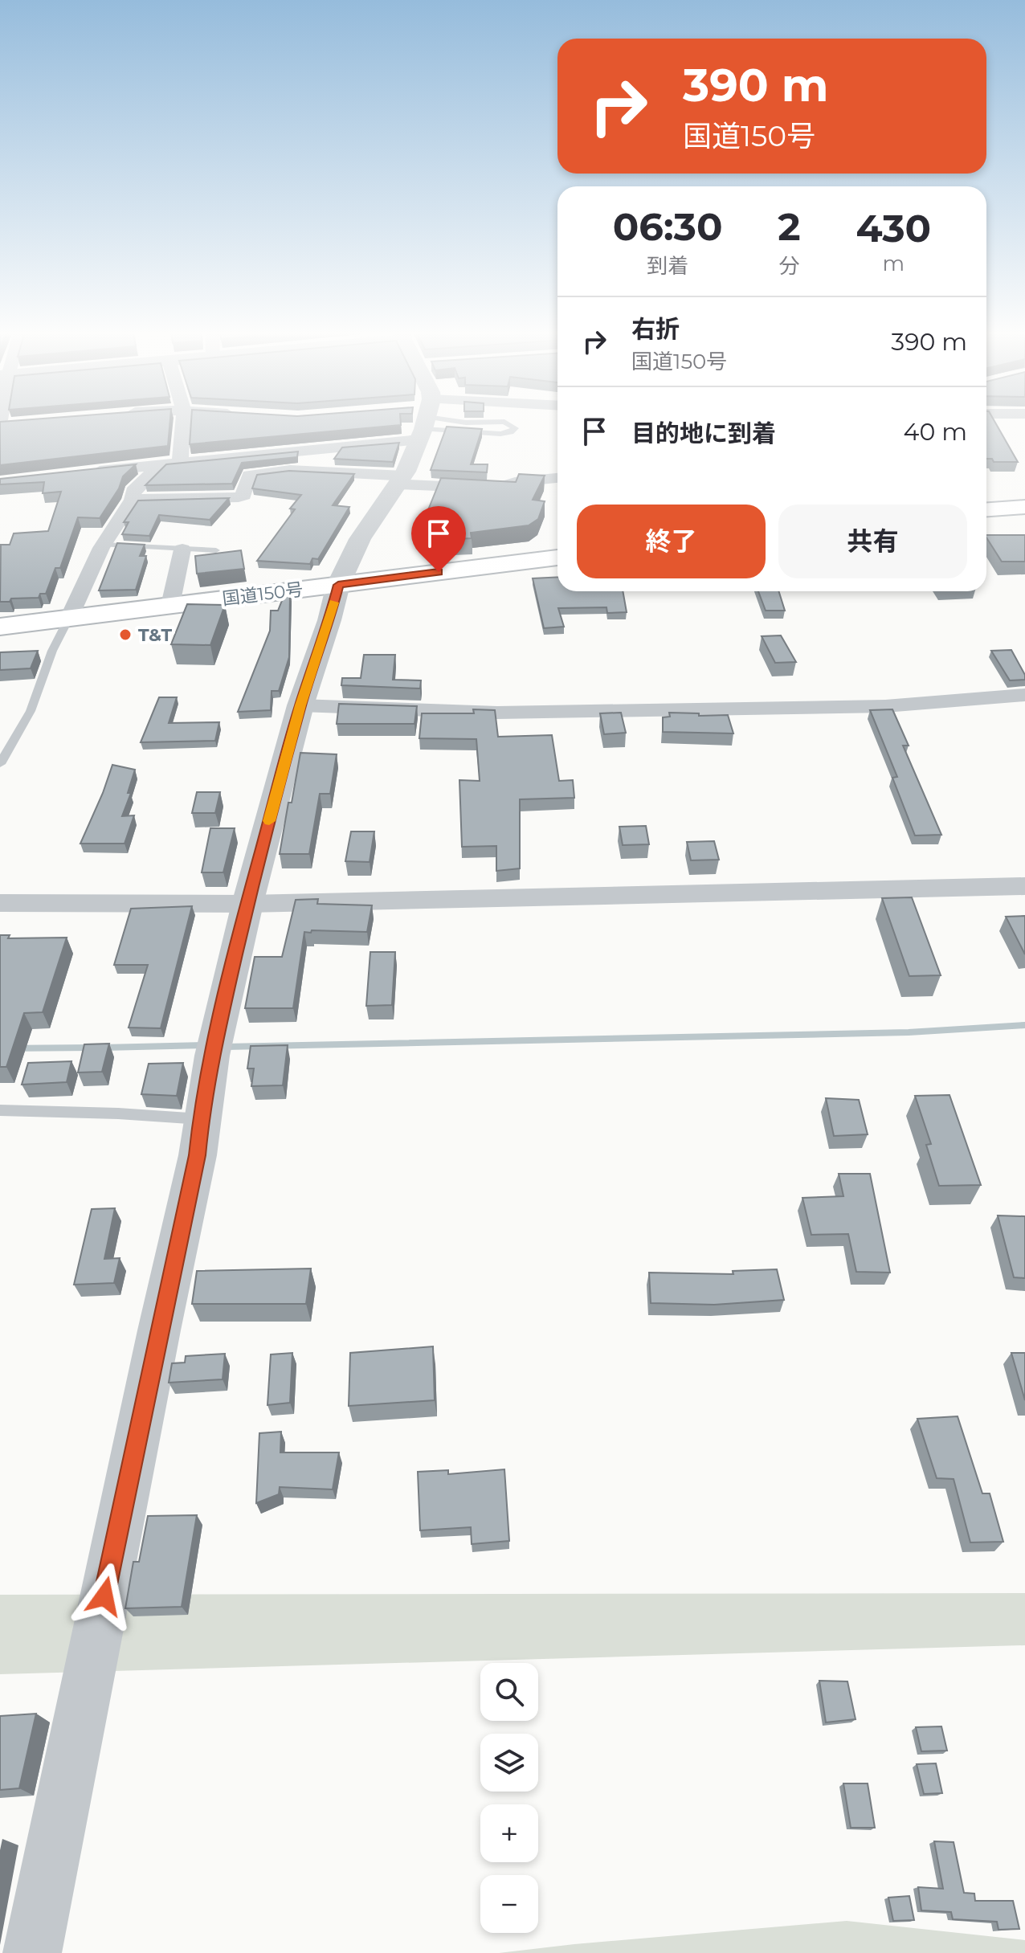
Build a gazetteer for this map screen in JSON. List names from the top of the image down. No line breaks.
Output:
{"streets":{"highway":["国道150号"]},"places":["T&T"],"page":{"turn":["390 m","国道150号"],"eta":["06:30","到着","2","分","430","m"],"list":[{"name":"右折","note":"国道150号","value":"390 m"},{"name":"目的地に到着","value":"40 m"}],"buttons":["終了","共有"],"map_buttons":["+","−"]}}
